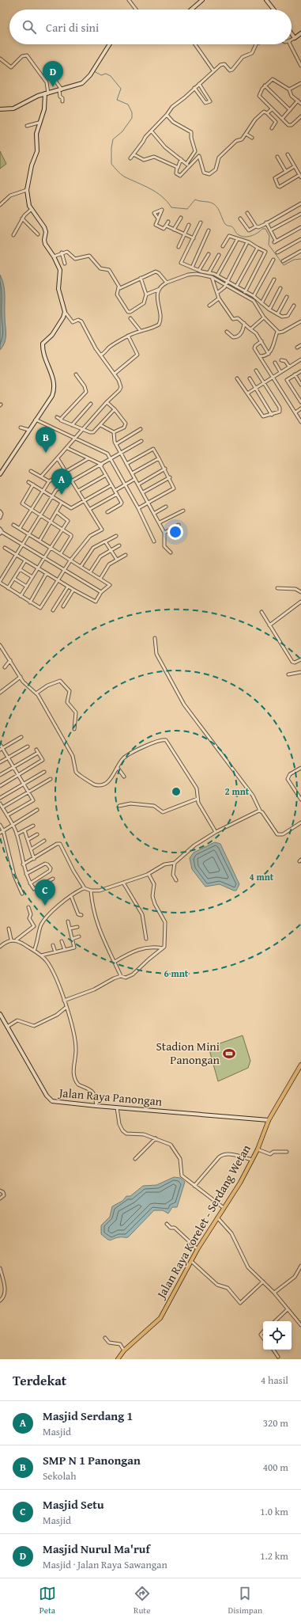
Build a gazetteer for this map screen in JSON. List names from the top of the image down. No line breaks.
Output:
{"streets":{"main road":["Jalan Raya Korelet - Serdang Wetan"],"street":["Jalan Raya Panongan"]},"crossings":[["Jalan Raya Panongan","Jalan Raya Korelet - Serdang Wetan"]],"places":{"sports":["Stadion Mini Panongan"]},"page":{"search":"Cari di sini","pins":["D","B","A","C"],"heading":["Terdekat","4 hasil"],"list":[{"mark":"A","name":"Masjid Serdang 1","note":"Masjid","value":"320 m"},{"mark":"B","name":"SMP N 1 Panongan","note":"Sekolah","value":"400 m"},{"mark":"C","name":"Masjid Setu","note":"Masjid","value":"1.0 km"},{"mark":"D","name":"Masjid Nurul Ma'ruf","note":"Masjid · Jalan Raya Sawangan","value":"1.2 km"}],"nav":["Peta","Rute","Disimpan"]},"rings":["2 mnt","4 mnt","6 mnt"]}
